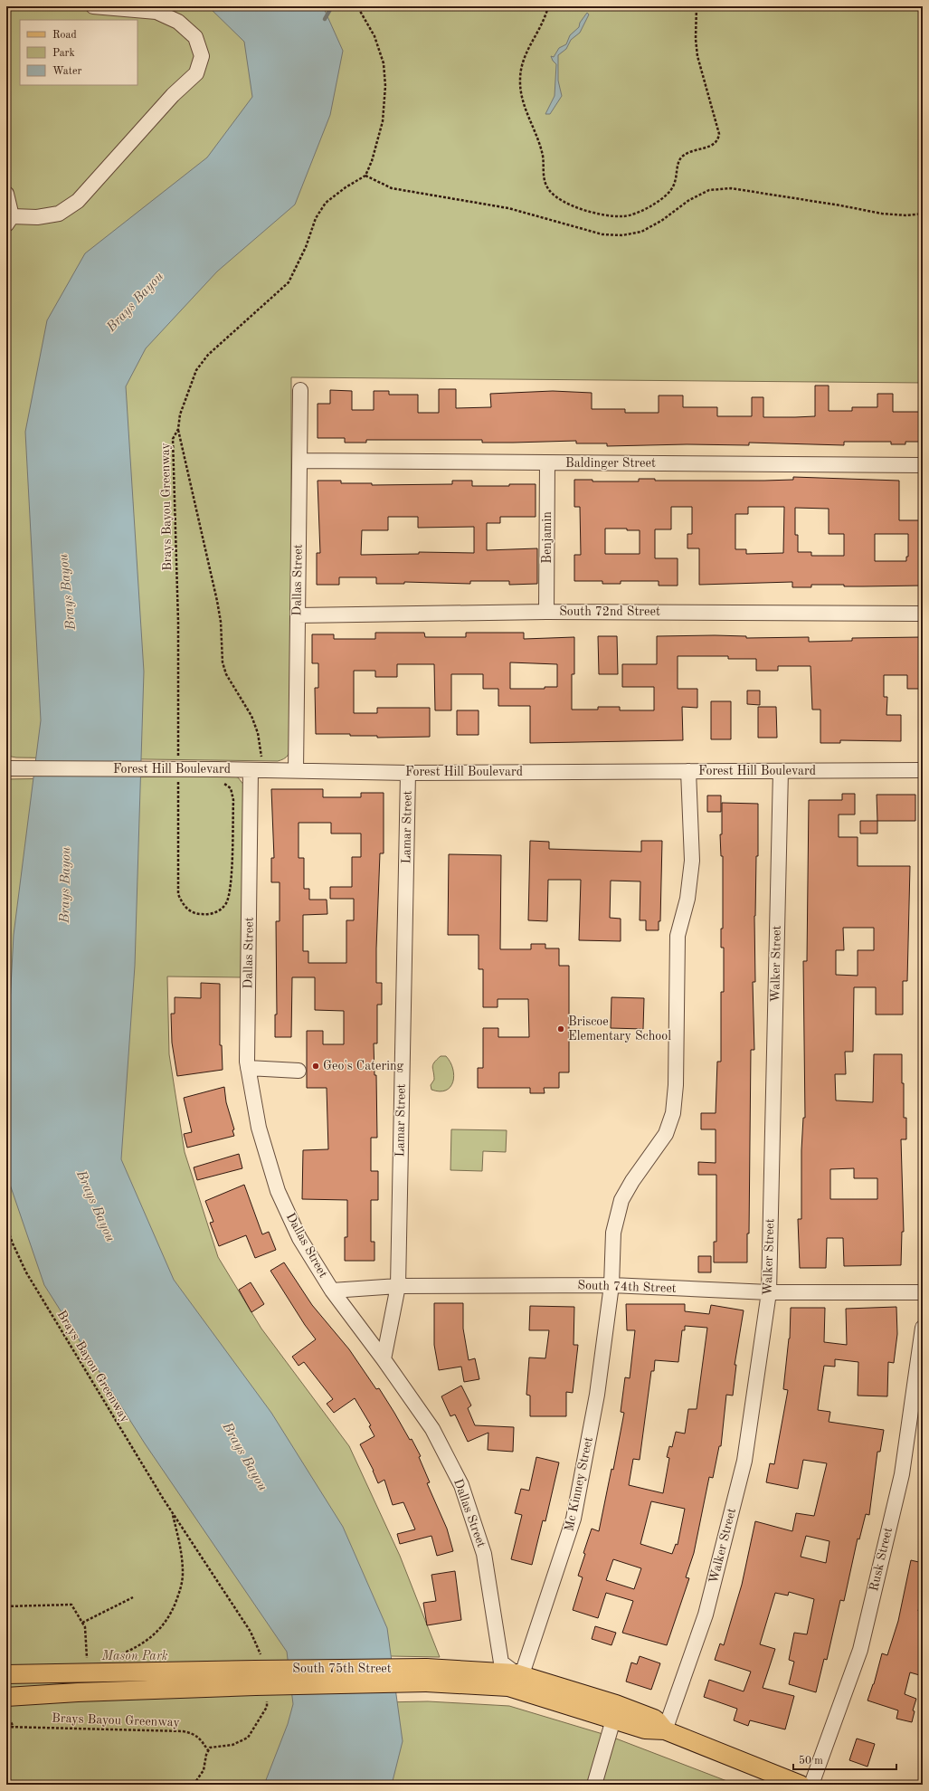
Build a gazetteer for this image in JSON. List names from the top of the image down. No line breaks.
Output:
{"streets":{"main road":["South 75th Street"],"street":["Baldinger Street","Benjamin","Dallas Street","South 72nd Street","Forest Hill Boulevard","Lamar Street","Walker Street","South 74th Street","Mc Kinney Street","Rusk Street"],"path":["Brays Bayou Greenway"]},"crossings":[["Baldinger Street","Benjamin"],["Baldinger Street","Dallas Street"],["Brays Bayou Greenway","South 75th Street"],["Benjamin","South 72nd Street"],["Dallas Street","South 72nd Street"],["Dallas Street","Forest Hill Boulevard"],["Dallas Street","Lamar Street"],["Dallas Street","South 74th Street"],["Dallas Street","Mc Kinney Street"],["Dallas Street","South 75th Street"],["Forest Hill Boulevard","Lamar Street"],["Forest Hill Boulevard","Walker Street"],["Forest Hill Boulevard","Mc Kinney Street"],["Lamar Street","South 74th Street"],["Walker Street","South 74th Street"],["Walker Street","South 75th Street"],["South 74th Street","Mc Kinney Street"],["Mc Kinney Street","South 75th Street"]],"water":["Brays Bayou"],"parks":["Mason Park"],"places":["Briscoe Elementary School","Geo's Catering"],"legend":["Road","Park","Water"],"scale_bar":"50 m"}
